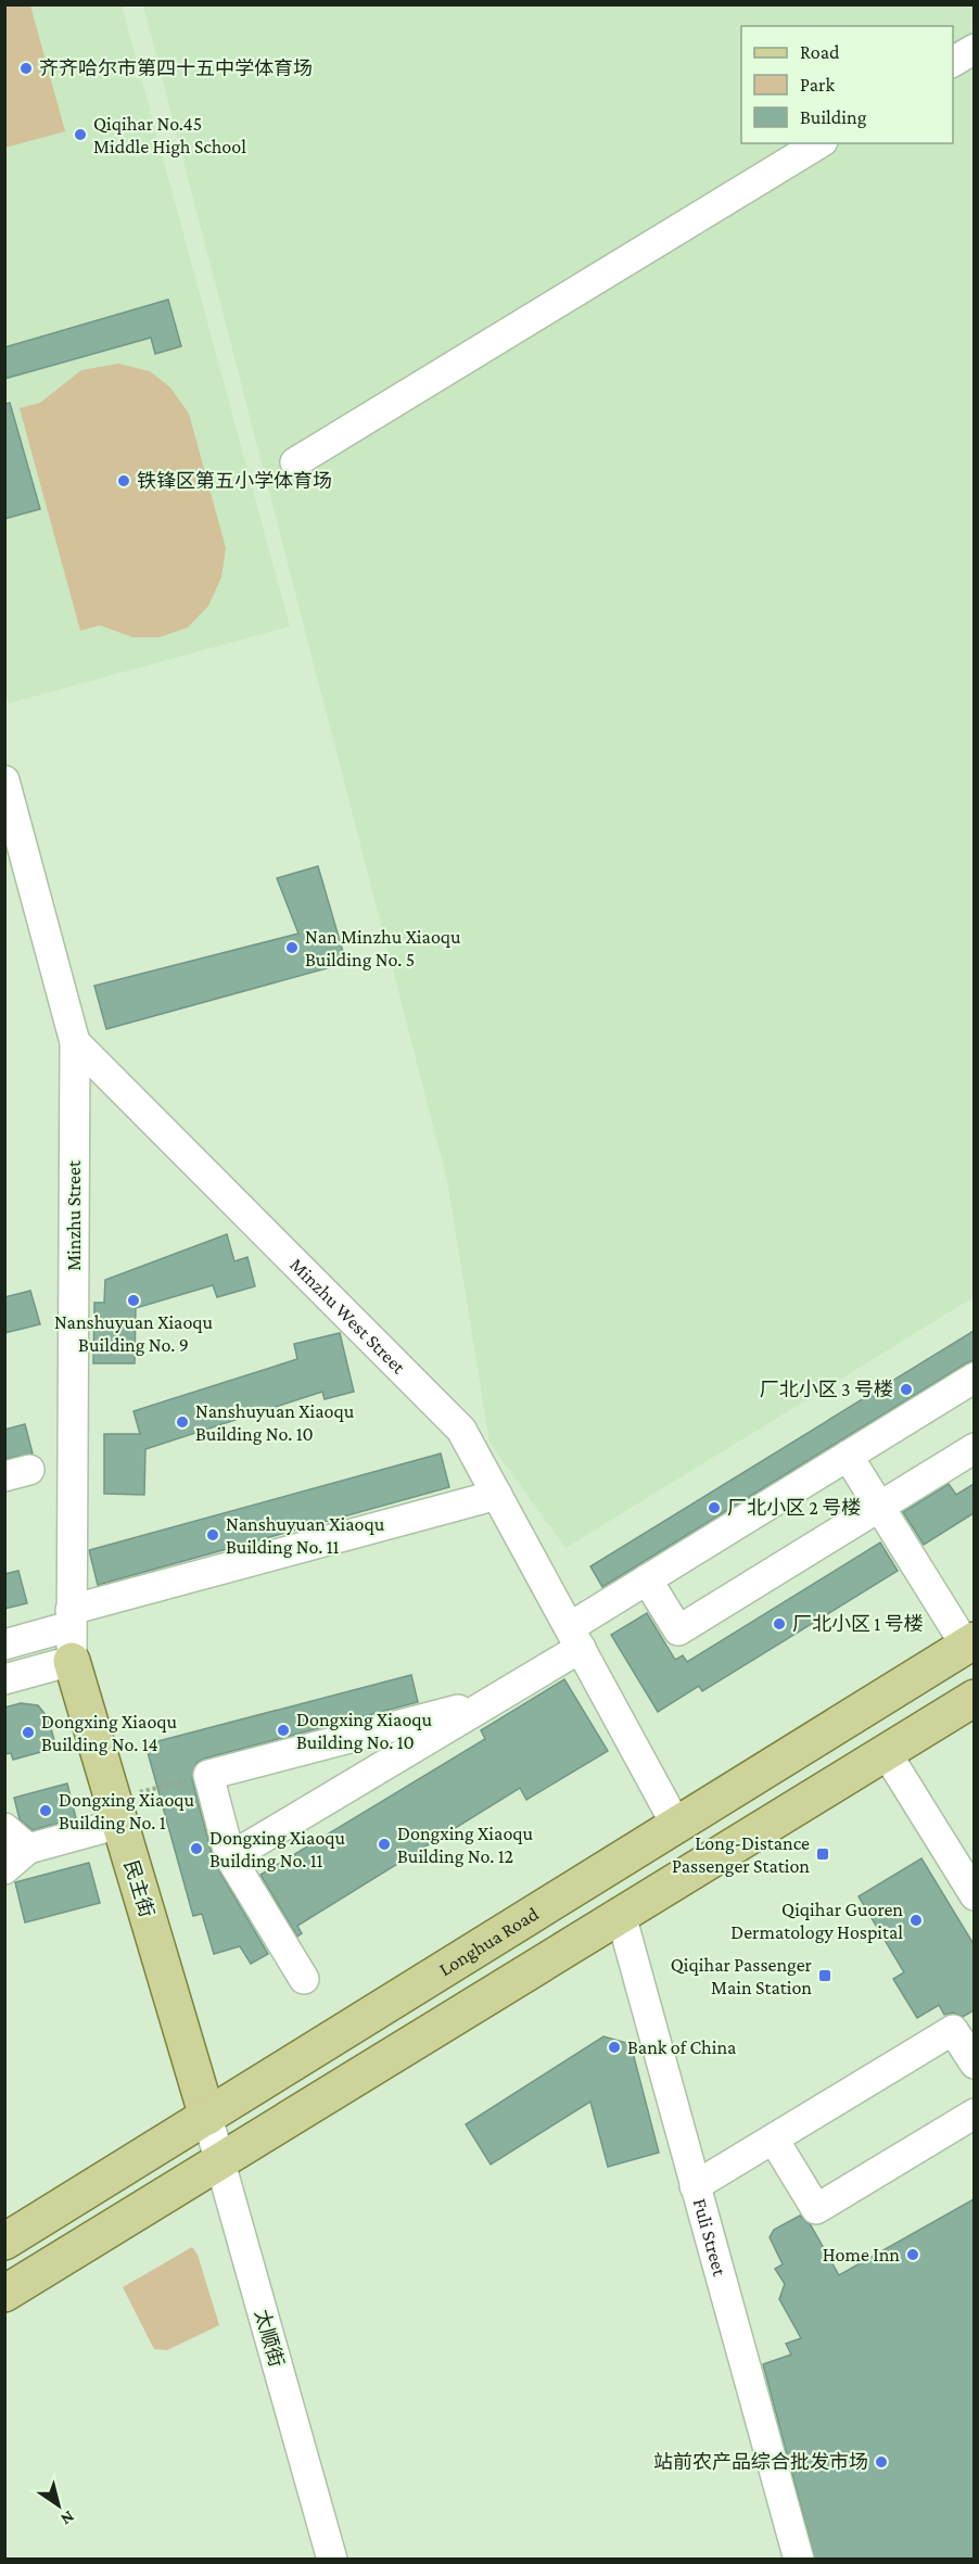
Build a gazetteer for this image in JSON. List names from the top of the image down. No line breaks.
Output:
{"streets":{"main road":["民主街","Longhua Road"],"street":["Minzhu Street","Minzhu West Street","Fuli Street","太顺街"]},"crossings":[["Minzhu Street","Minzhu West Street"],["Minzhu Street","民主街"],["Minzhu West Street","Longhua Road"],["民主街","Longhua Road"],["民主街","太顺街"],["Longhua Road","太顺街"]],"places":{"other":["齐齐哈尔市第四十五中学体育场","Qiqihar No.45 Middle High School","铁锋区第五小学体育场","Nan Minzhu Xiaoqu Building No. 5","Nanshuyuan Xiaoqu Building No. 9","厂北小区 3 号楼","Nanshuyuan Xiaoqu Building No. 10","厂北小区 2 号楼","Nanshuyuan Xiaoqu Building No. 11","厂北小区 1 号楼","Dongxing Xiaoqu Building No. 10","Dongxing Xiaoqu Building No. 14","Dongxing Xiaoqu Building No. 1","Dongxing Xiaoqu Building No. 12","Dongxing Xiaoqu Building No. 11","Qiqihar Guoren Dermatology Hospital","Bank of China","Home Inn","站前农产品综合批发市场"],"transit":["Long-Distance Passenger Station","Qiqihar Passenger Main Station"]},"legend":["Road","Park","Building"],"north":"bottom right"}
